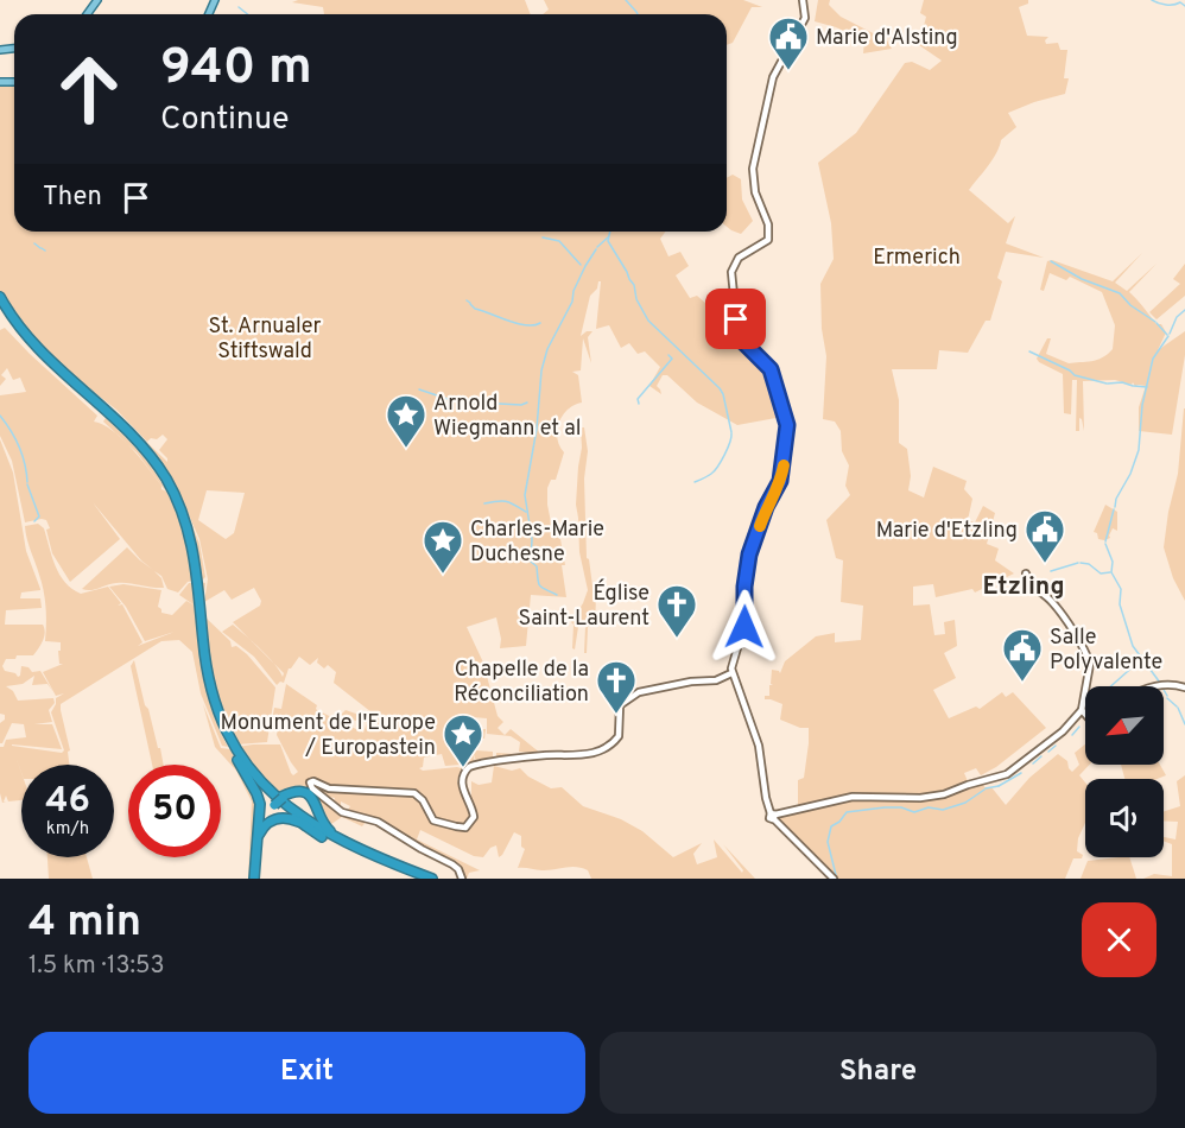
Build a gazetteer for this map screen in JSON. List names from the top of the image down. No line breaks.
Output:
{"districts":["Etzling"],"parks":["Ermerich","St. Arnualer Stiftswald"],"places":{"public building":["Marie d'Alsting","Marie d'Etzling","Salle Polyvalente"],"place":["Arnold Wiegmann et al","Charles-Marie Duchesne","Monument de l'Europe / Europastein"],"church":["Église Saint-Laurent","Chapelle de la Réconciliation"]},"north":"bottom left","page":{"turn":["940 m","Continue"],"then":"Then","speed":"46 km/h","limit":"50","heading":["4 min","1.5 km · 13:53"],"buttons":["Exit","Share"]}}
